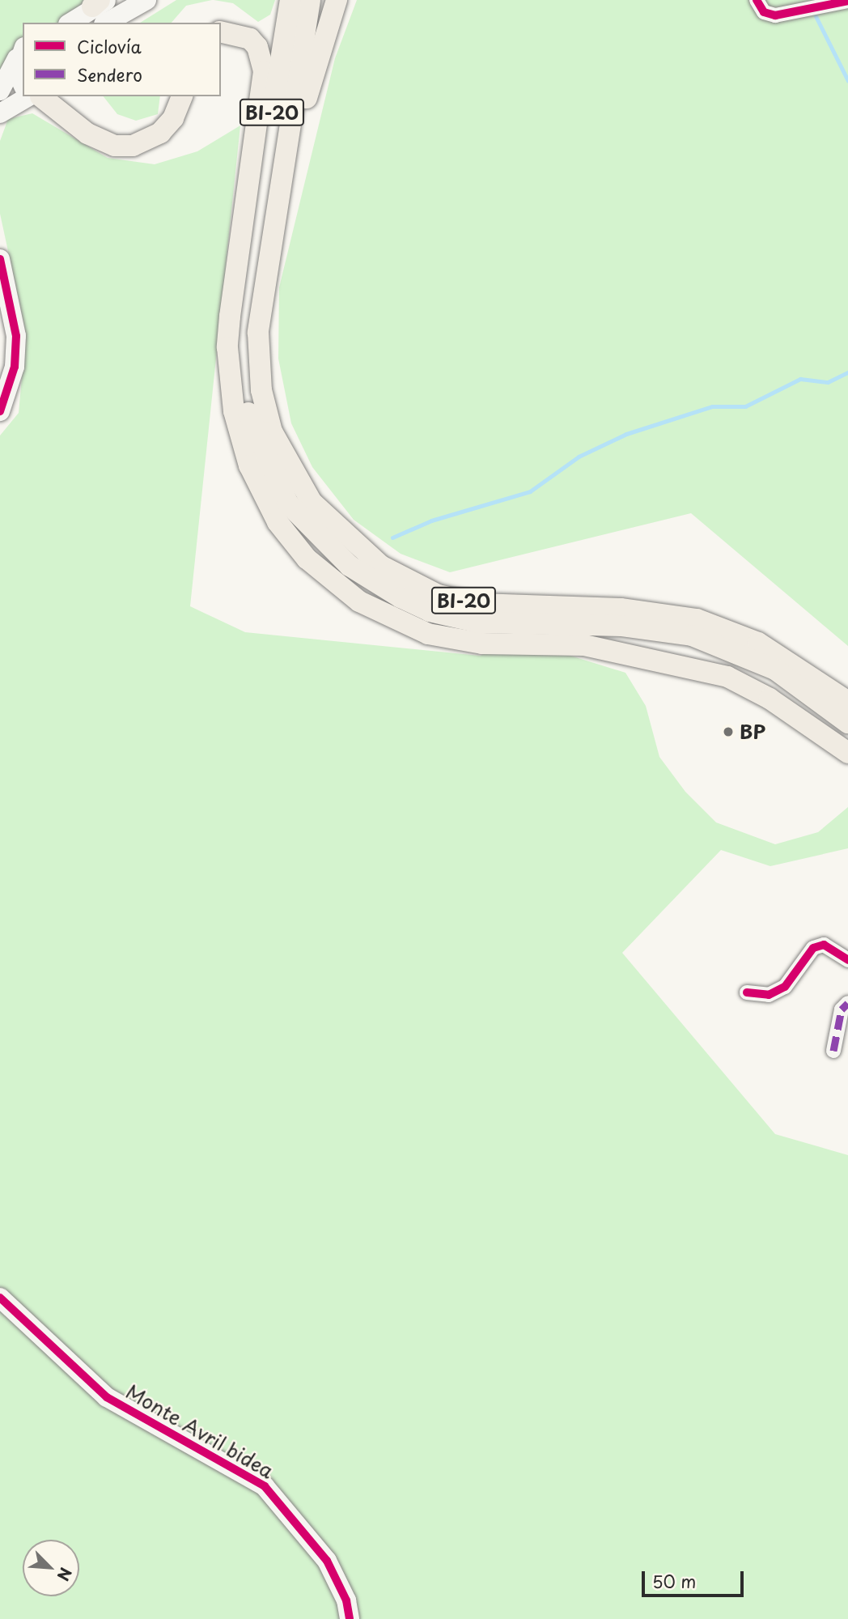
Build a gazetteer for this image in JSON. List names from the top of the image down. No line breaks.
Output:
{"streets":{"main road":["BI-20"],"street":["Monte Avril bidea"]},"places":["BP"],"legend":["Ciclovía","Sendero"],"scale_bar":"50 m","north":"bottom right"}
